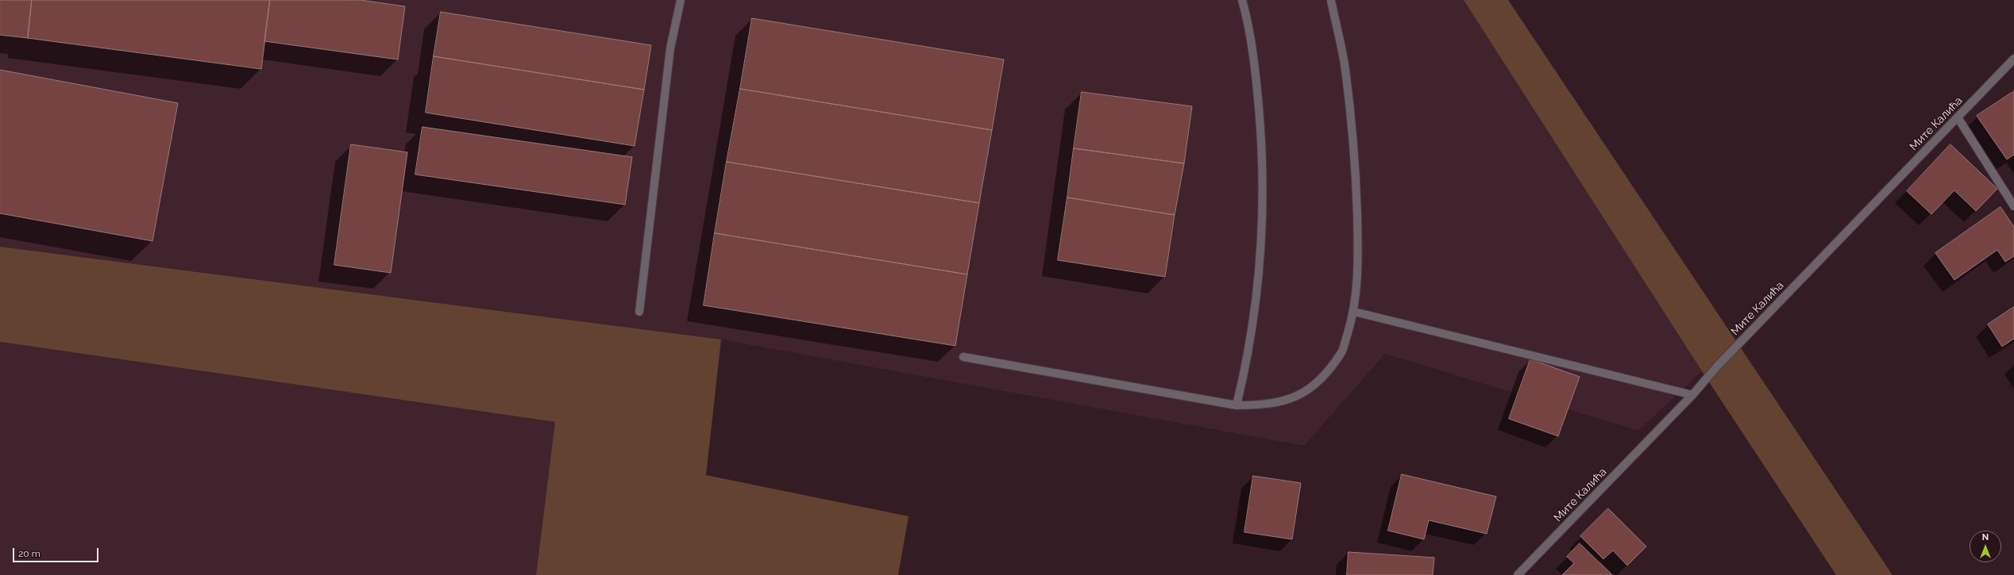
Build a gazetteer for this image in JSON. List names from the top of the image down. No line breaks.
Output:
{"streets":{"street":["Мите Калића"]},"scale_bar":"20 m","north":"top"}
